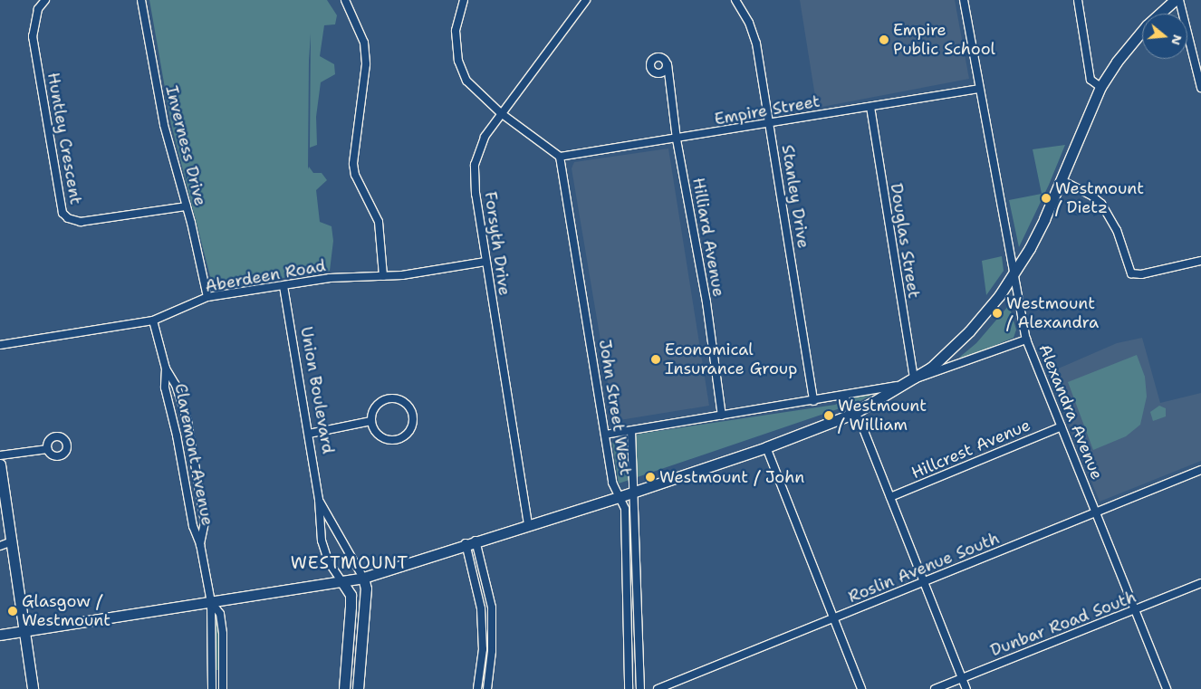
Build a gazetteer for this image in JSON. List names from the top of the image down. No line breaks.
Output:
{"streets":{"main road":["Union Boulevard"],"street":["Empire Street","Huntley Crescent","Inverness Drive","Stanley Drive","Hilliard Avenue","Douglas Street","Forsyth Drive","Aberdeen Road","John Street West","Alexandra Avenue","Hillcrest Avenue","Claremont Avenue","Roslin Avenue South","Dunbar Road South"]},"crossings":[["Empire Street","Stanley Drive"],["Empire Street","Hilliard Avenue"],["Empire Street","Douglas Street"],["Empire Street","John Street West"],["Empire Street","Alexandra Avenue"],["Huntley Crescent","Inverness Drive"],["Inverness Drive","Aberdeen Road"],["Forsyth Drive","Aberdeen Road"],["Aberdeen Road","Union Boulevard"],["Aberdeen Road","Claremont Avenue"],["Alexandra Avenue","Hillcrest Avenue"],["Alexandra Avenue","Roslin Avenue South"],["Alexandra Avenue","Dunbar Road South"]],"districts":["WESTMOUNT"],"places":["Empire Public School","Westmount / Dietz","Westmount / Alexandra","Economical Insurance Group","Westmount / William","Westmount / John","Glasgow / Westmount"],"north":"right"}
